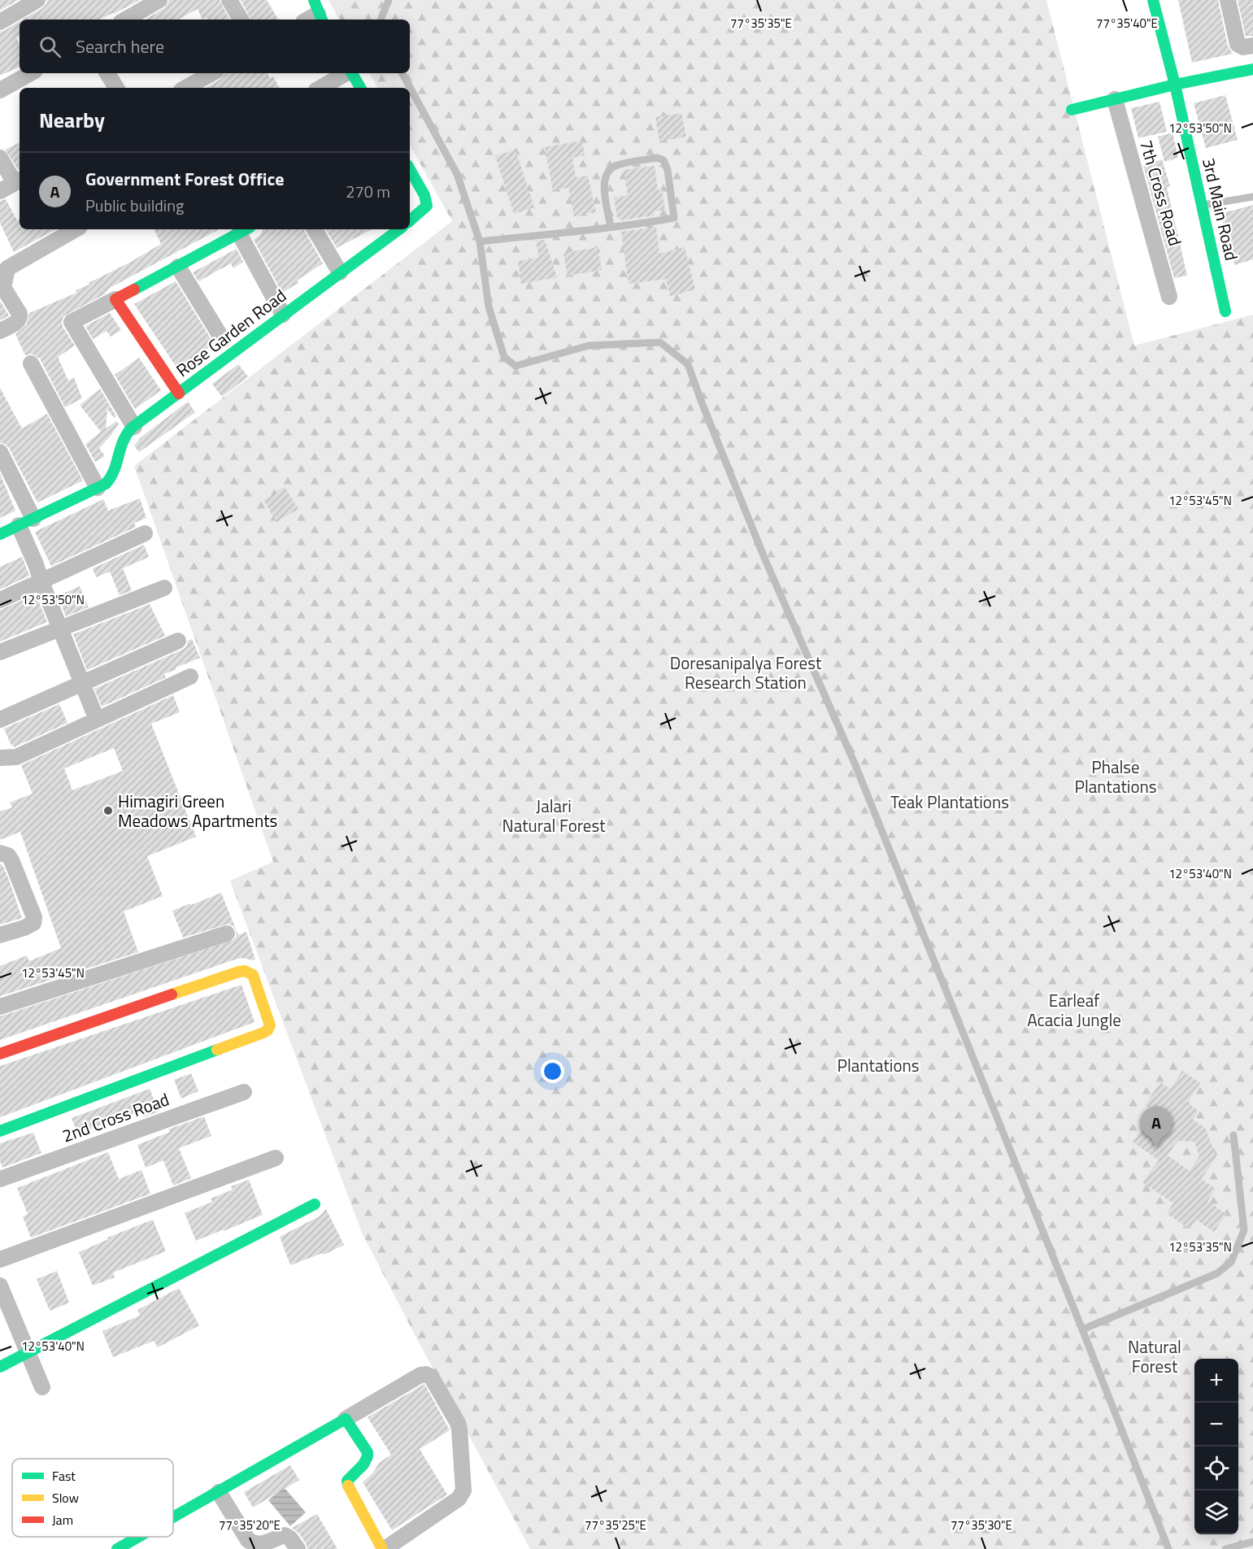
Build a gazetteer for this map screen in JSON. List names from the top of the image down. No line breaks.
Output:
{"streets":{"street":["7th Cross Road","3rd Main Road","Rose Garden Road","2nd Cross Road"]},"parks":["Doresanipalya Forest Research Station","Phalse Plantations","Teak Plantations","Jalari Natural Forest","Earleaf Acacia Jungle","Plantations","Natural Forest"],"places":["Himagiri Green Meadows Apartments"],"legend":["Fast","Slow","Jam"],"page":{"search":"Search here","heading":"Nearby","list":[{"mark":"A","name":"Government Forest Office","note":"Public building","value":"270 m"}],"pins":"A","map_buttons":["+","−"]},"coordinates":["77°35'35\"E","77°35'40\"E","12°53'50\"N","12°53'45\"N","12°53'40\"N","12°53'35\"N","77°35'20\"E","77°35'25\"E","77°35'30\"E"]}
